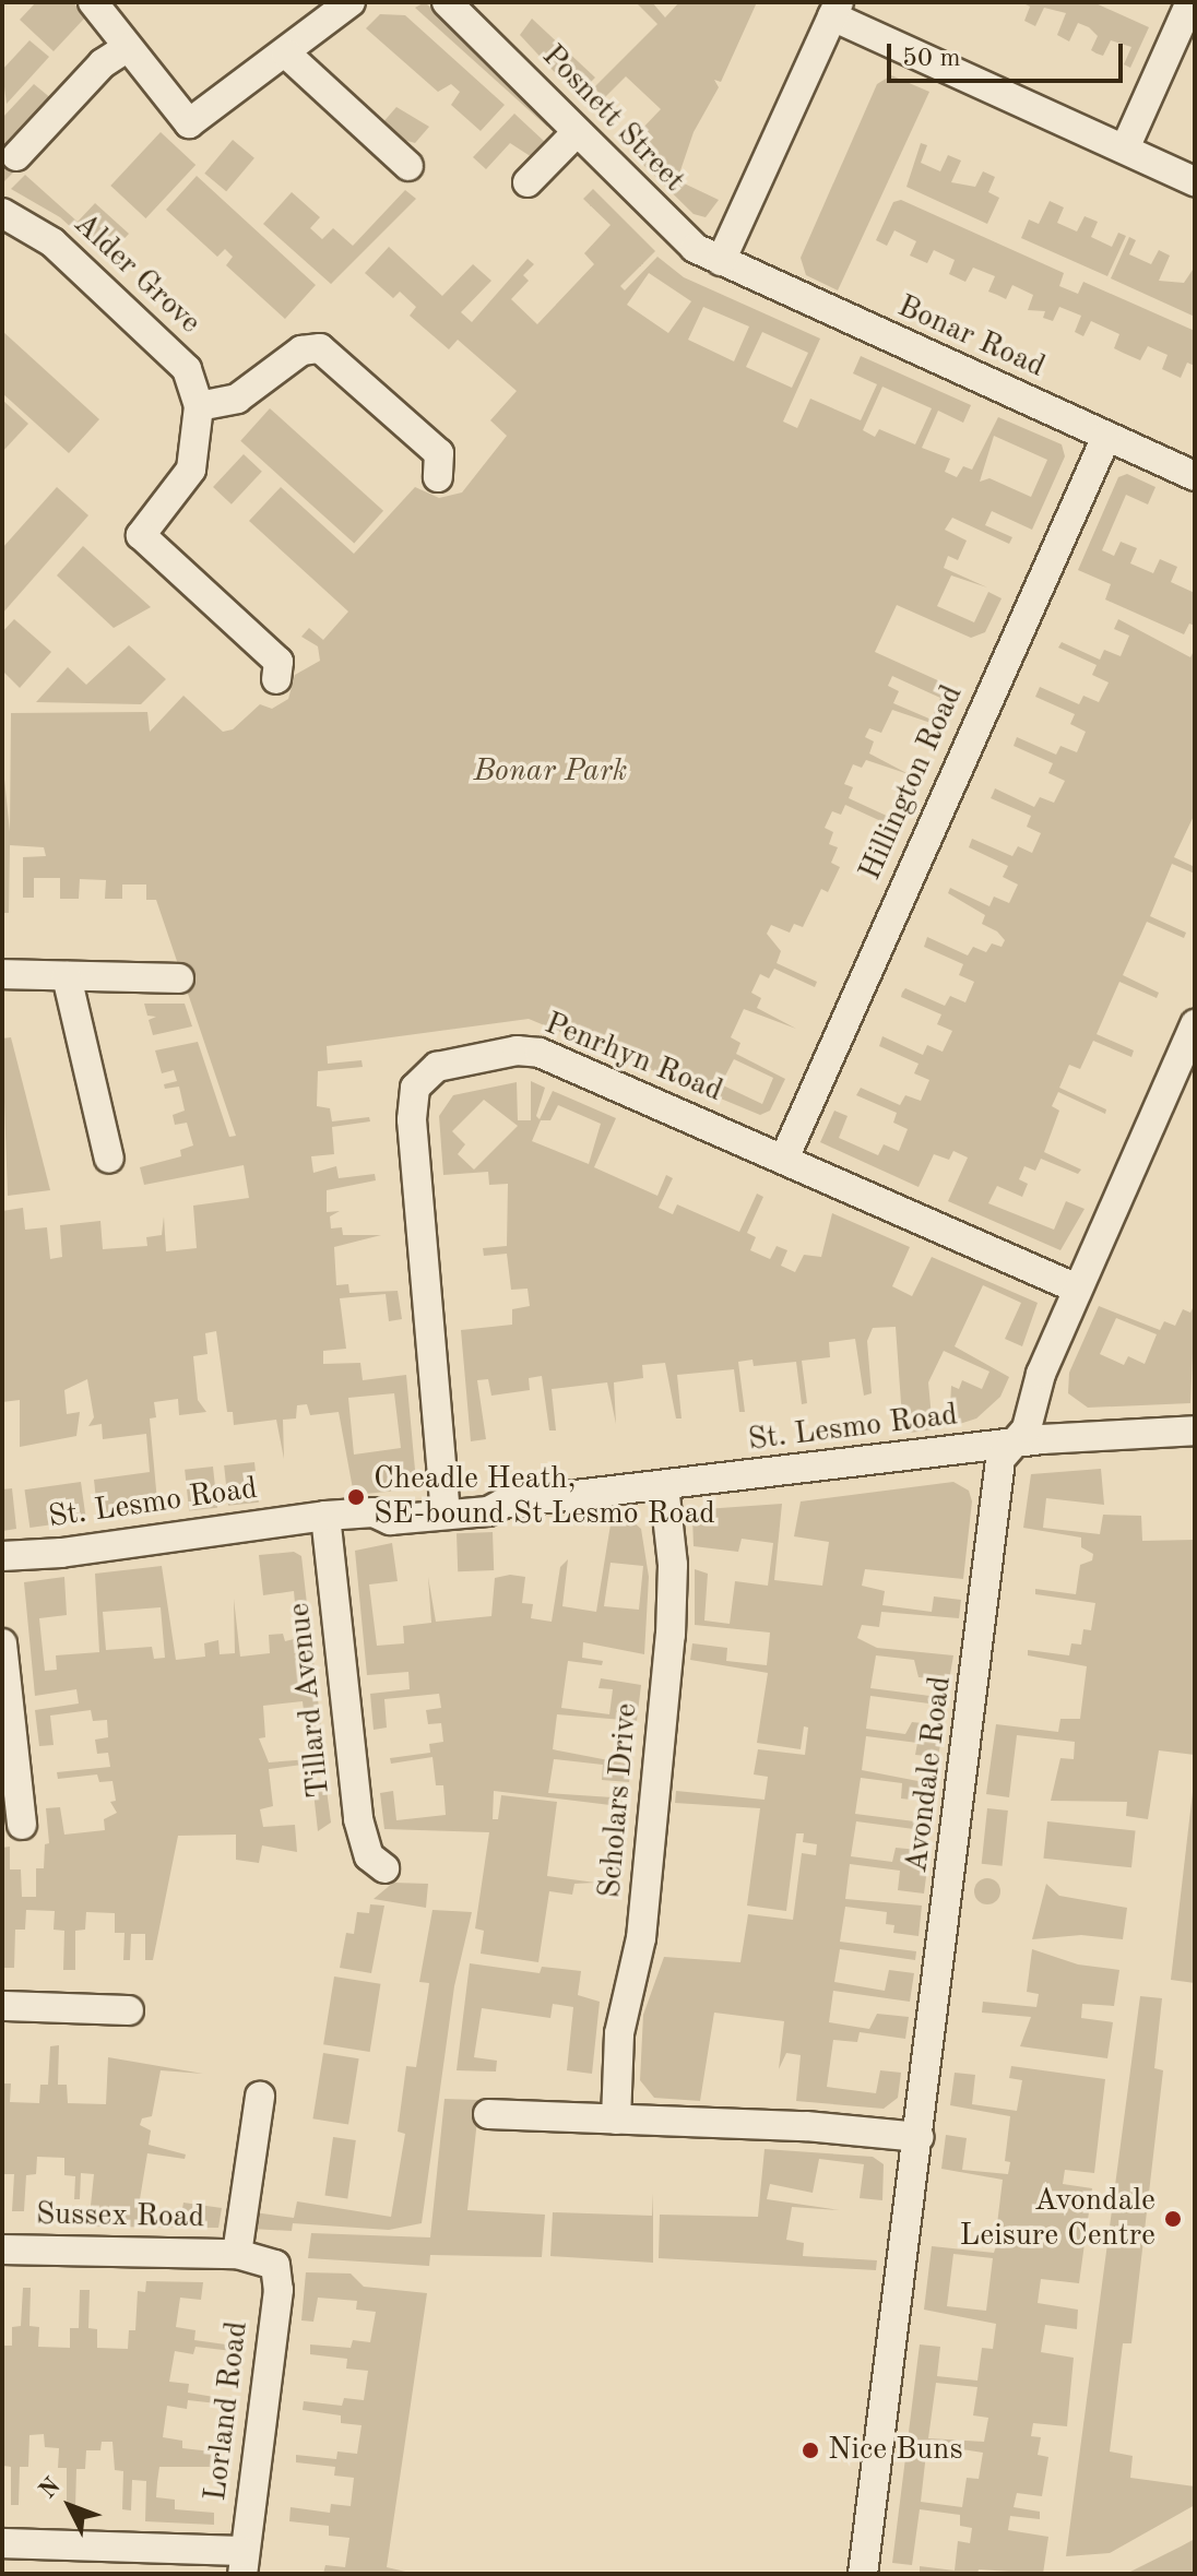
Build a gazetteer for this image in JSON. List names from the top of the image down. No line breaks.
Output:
{"streets":{"street":["Posnett Street","Alder Grove","Bonar Road","Hillington Road","Penrhyn Road","St. Lesmo Road","Tillard Avenue","Avondale Road","Scholars Drive","Sussex Road","Lorland Road"]},"crossings":[["Posnett Street","Bonar Road"],["Bonar Road","Hillington Road"],["Hillington Road","Penrhyn Road"],["Penrhyn Road","St. Lesmo Road"],["Penrhyn Road","Avondale Road"],["St. Lesmo Road","Tillard Avenue"],["St. Lesmo Road","Avondale Road"],["St. Lesmo Road","Scholars Drive"],["Sussex Road","Lorland Road"]],"parks":["Bonar Park"],"places":["Cheadle Heath, SE-bound St Lesmo Road","Avondale Leisure Centre","Nice Buns"],"scale_bar":"50 m","north":"top left"}
